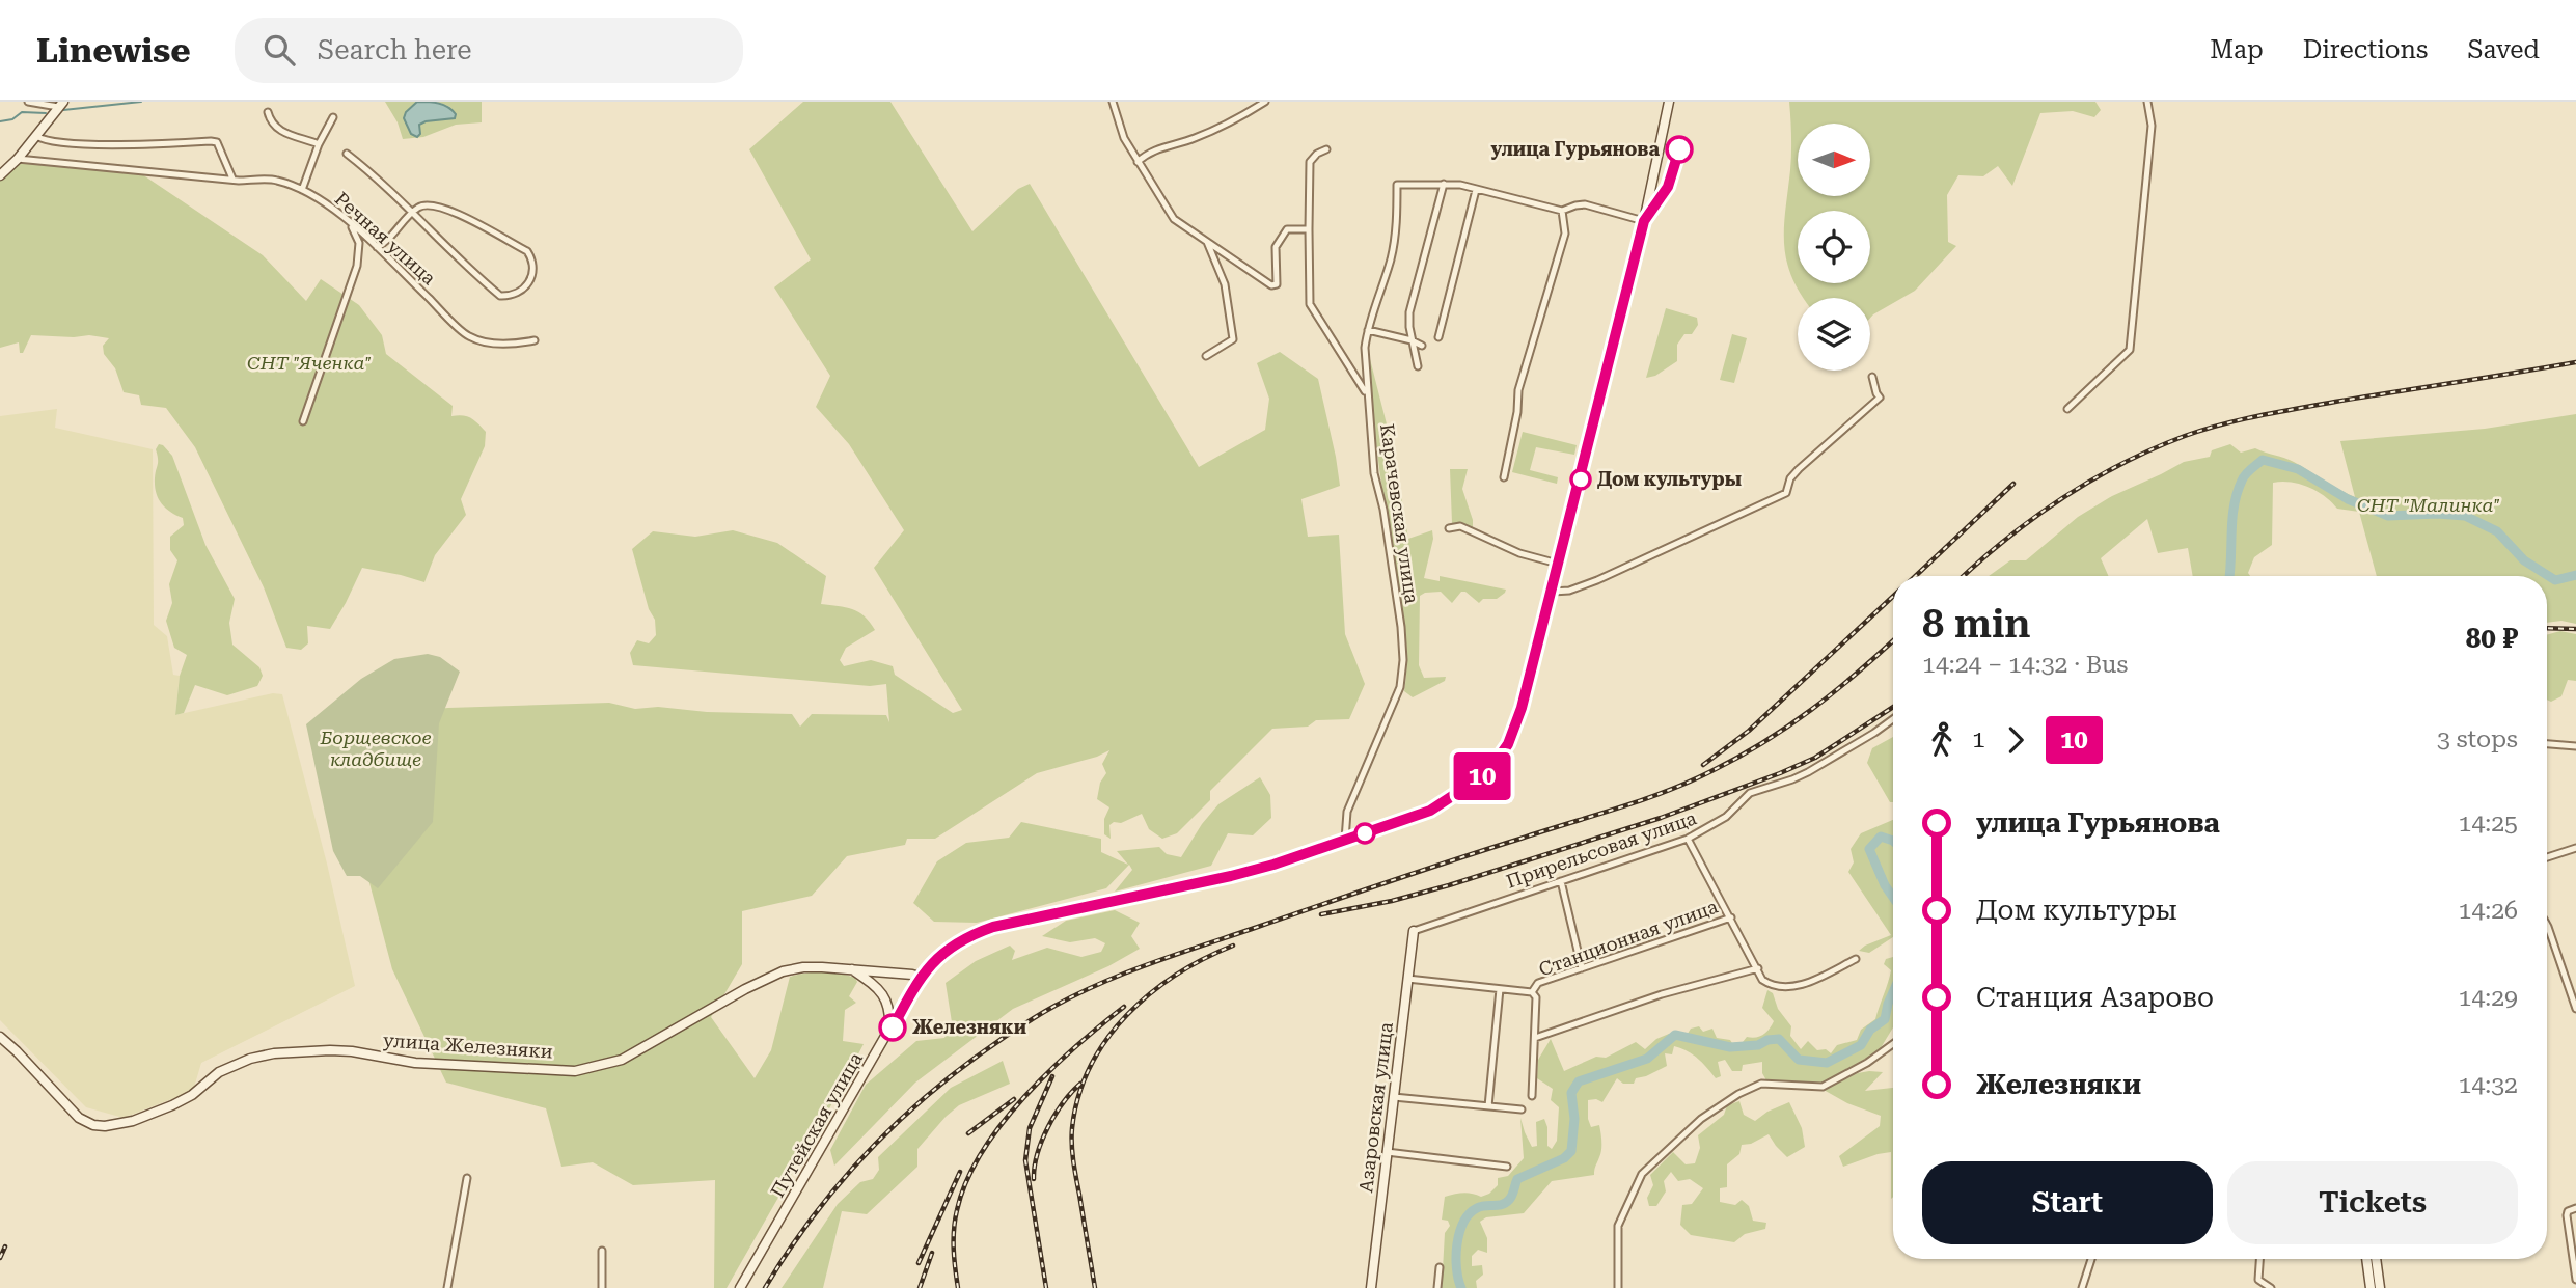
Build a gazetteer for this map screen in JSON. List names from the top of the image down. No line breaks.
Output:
{"streets":{"street":["Речная улица","Карачевская улица","Прирельсовая улица","Станционная улица","улица Железняки","Азаровская улица","Путейская улица"]},"crossings":[["Прирельсовая улица","Азаровская улица"],["Станционная улица","Азаровская улица"],["улица Железняки","Путейская улица"]],"parks":["СНТ \"Яченка\"","СНТ \"Малинка\"","Борщевское кладбище"],"places":["улица Гурьянова","Дом культуры","Железняки"],"lines":["bus line 10"],"north":"right","page":{"header":"Linewise","search":"Search here","nav":["Map","Directions","Saved"],"on_map":"10","heading":["8 min","14:24 – 14:32 · Bus","80 ₽"],"legs":["1","10","3 stops"],"list":[{"name":"улица Гурьянова","value":"14:25"},{"name":"Дом культуры","value":"14:26"},{"name":"Станция Азарово","value":"14:29"},{"name":"Железняки","value":"14:32"}],"buttons":["Start","Tickets"]}}
